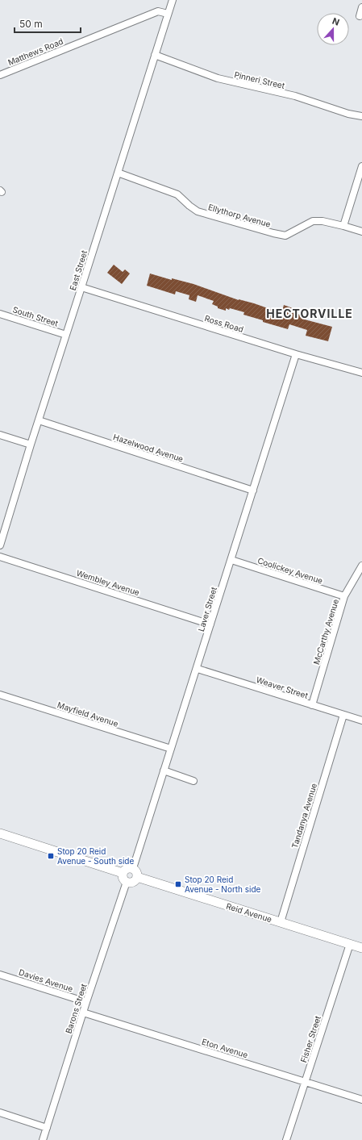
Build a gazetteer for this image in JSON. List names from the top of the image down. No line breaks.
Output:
{"streets":{"street":["Matthews Road","Pinneri Street","Ellythorp Avenue","East Street","South Street","Ross Road","Hazelwood Avenue","Coolickey Avenue","Wembley Avenue","Laver Street","McCarthy Avenue","Weaver Street","Mayfield Avenue","Tandanya Avenue","Reid Avenue","Davies Avenue","Barons Street","Fisher Street","Eton Avenue"]},"crossings":[["Matthews Road","East Street"],["Pinneri Street","East Street"],["Ellythorp Avenue","East Street"],["East Street","South Street"],["East Street","Ross Road"],["East Street","Hazelwood Avenue"],["Ross Road","Laver Street"],["Hazelwood Avenue","Laver Street"],["Coolickey Avenue","Laver Street"],["Coolickey Avenue","McCarthy Avenue"],["Wembley Avenue","Laver Street"],["Laver Street","Weaver Street"],["Laver Street","Mayfield Avenue"],["Laver Street","Reid Avenue"],["Laver Street","Barons Street"],["McCarthy Avenue","Weaver Street"],["Weaver Street","Tandanya Avenue"],["Tandanya Avenue","Reid Avenue"],["Reid Avenue","Barons Street"],["Reid Avenue","Fisher Street"],["Davies Avenue","Barons Street"],["Barons Street","Eton Avenue"],["Fisher Street","Eton Avenue"]],"districts":["HECTORVILLE"],"places":{"transit":["Stop 20 Reid Avenue - South side","Stop 20 Reid Avenue - North side"]},"scale_bar":"50 m","north":"top"}
